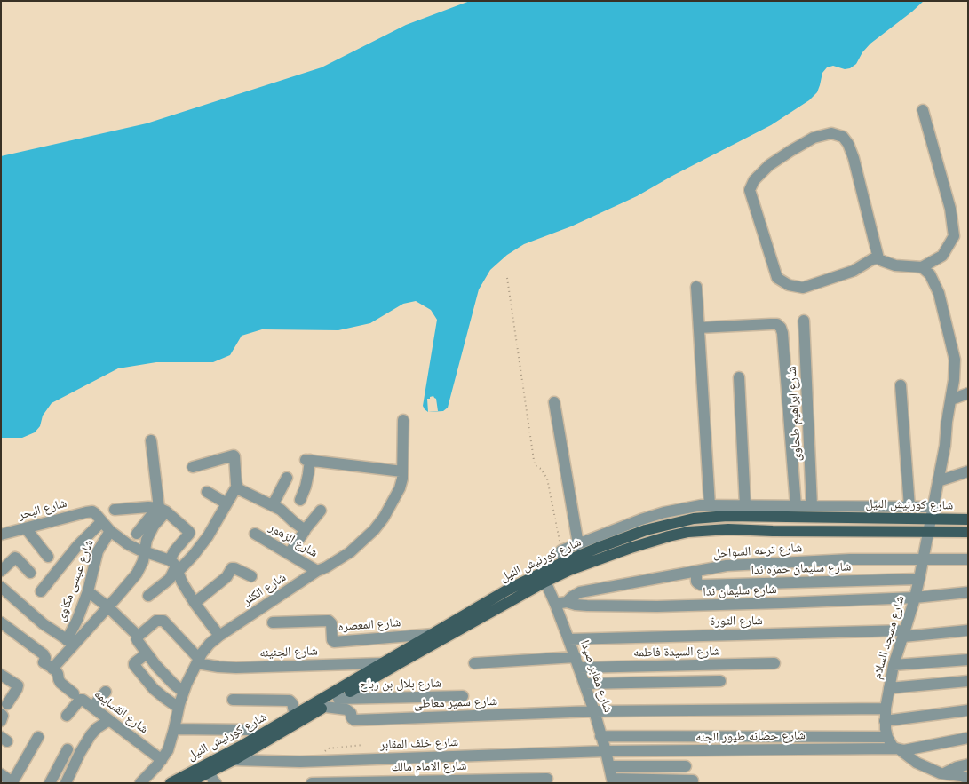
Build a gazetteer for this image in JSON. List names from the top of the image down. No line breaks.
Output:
{"streets":{"main road":["شارع كورنيش النيل"],"street":["شارع ابراهيم طحاوى","شارع البحر","شارع الزهور","شارع ترعه السواحل","شارع سليمان حمزه ندا","شارع عيسى مكاوى","شارع الكفر","شارع سليمان ندا","شارع الثورة","شارع المعصره","شارع مسجد السلام","شارع الجنينه","شارع السيدة فاطمه","شارع مقابر صيدا","شارع بلال بن رباح","شارع سمير معاطى","شارع القسايمه","شارع حضانه طيور الجنه","شارع خلف المقابر","شارع الامام مالك"]},"crossings":[["شارع كورنيش النيل","شارع المعصره"],["شارع كورنيش النيل","شارع مسجد السلام"],["شارع كورنيش النيل","شارع الجنينه"],["شارع كورنيش النيل","شارع مقابر صيدا"],["شارع كورنيش النيل","شارع بلال بن رباح"],["شارع كورنيش النيل","شارع سمير معاطى"],["شارع كورنيش النيل","شارع خلف المقابر"],["شارع الزهور","شارع الكفر"],["شارع ترعه السواحل","شارع سليمان حمزه ندا"],["شارع ترعه السواحل","شارع سليمان ندا"],["شارع ترعه السواحل","شارع مسجد السلام"],["شارع ترعه السواحل","شارع مقابر صيدا"],["شارع سليمان حمزه ندا","شارع مسجد السلام"],["شارع الكفر","شارع الجنينه"],["شارع الكفر","شارع القسايمه"],["شارع سليمان ندا","شارع مسجد السلام"],["شارع سليمان ندا","شارع مقابر صيدا"],["شارع الثورة","شارع مسجد السلام"],["شارع الثورة","شارع مقابر صيدا"],["شارع مسجد السلام","شارع حضانه طيور الجنه"],["شارع السيدة فاطمه","شارع مقابر صيدا"],["شارع مقابر صيدا","شارع سمير معاطى"],["شارع مقابر صيدا","شارع حضانه طيور الجنه"],["شارع مقابر صيدا","شارع خلف المقابر"],["شارع حضانه طيور الجنه","شارع خلف المقابر"]]}
